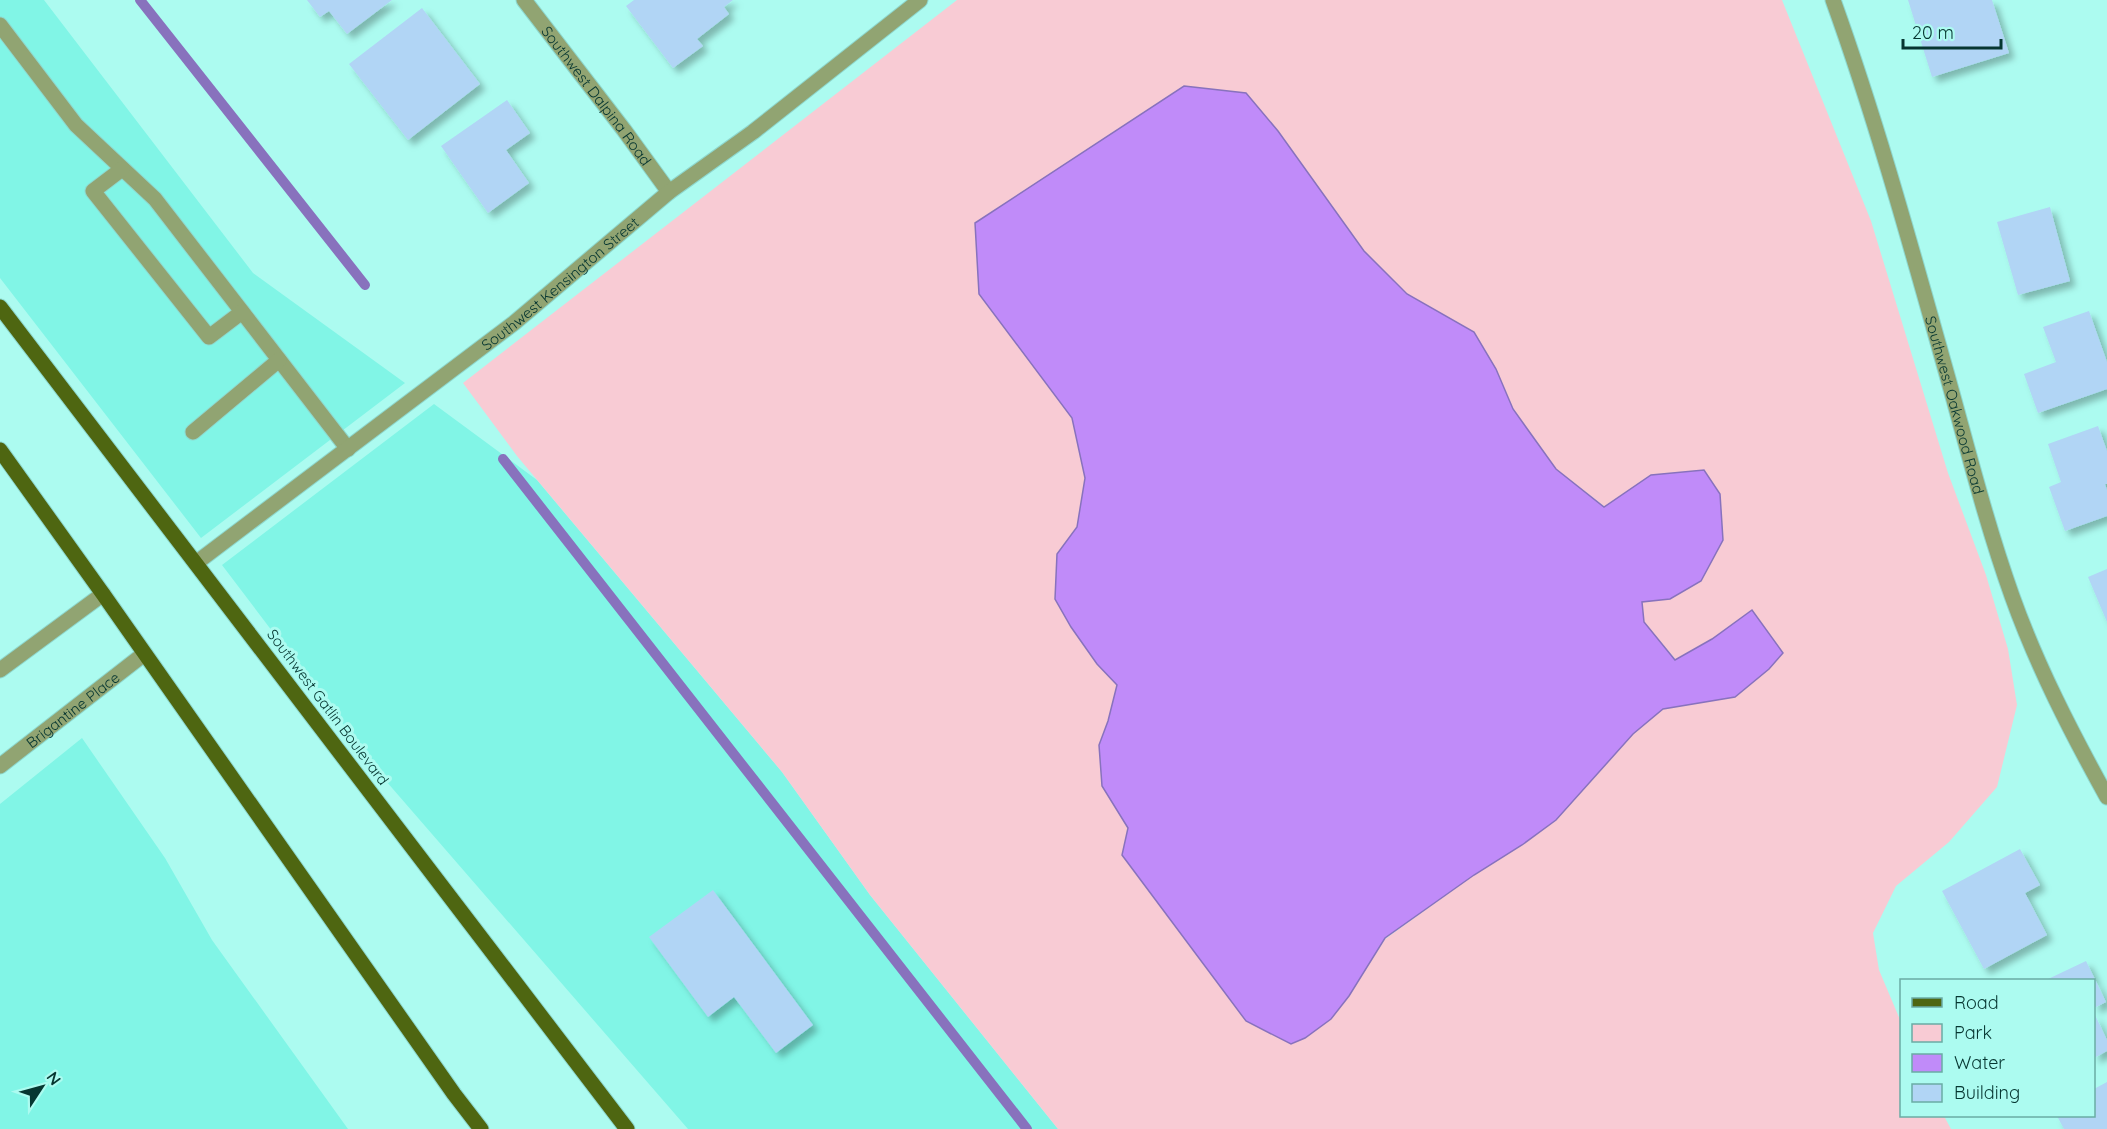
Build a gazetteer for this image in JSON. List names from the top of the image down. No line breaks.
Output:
{"streets":{"main road":["Southwest Gatlin Boulevard"],"street":["Southwest Dalpina Road","Southwest Kensington Street","Southwest Oakwood Road","Brigantine Place"]},"crossings":[["Southwest Dalpina Road","Southwest Kensington Street"],["Southwest Kensington Street","Southwest Gatlin Boulevard"]],"legend":["Road","Park","Water","Building"],"scale_bar":"20 m","north":"top right"}
